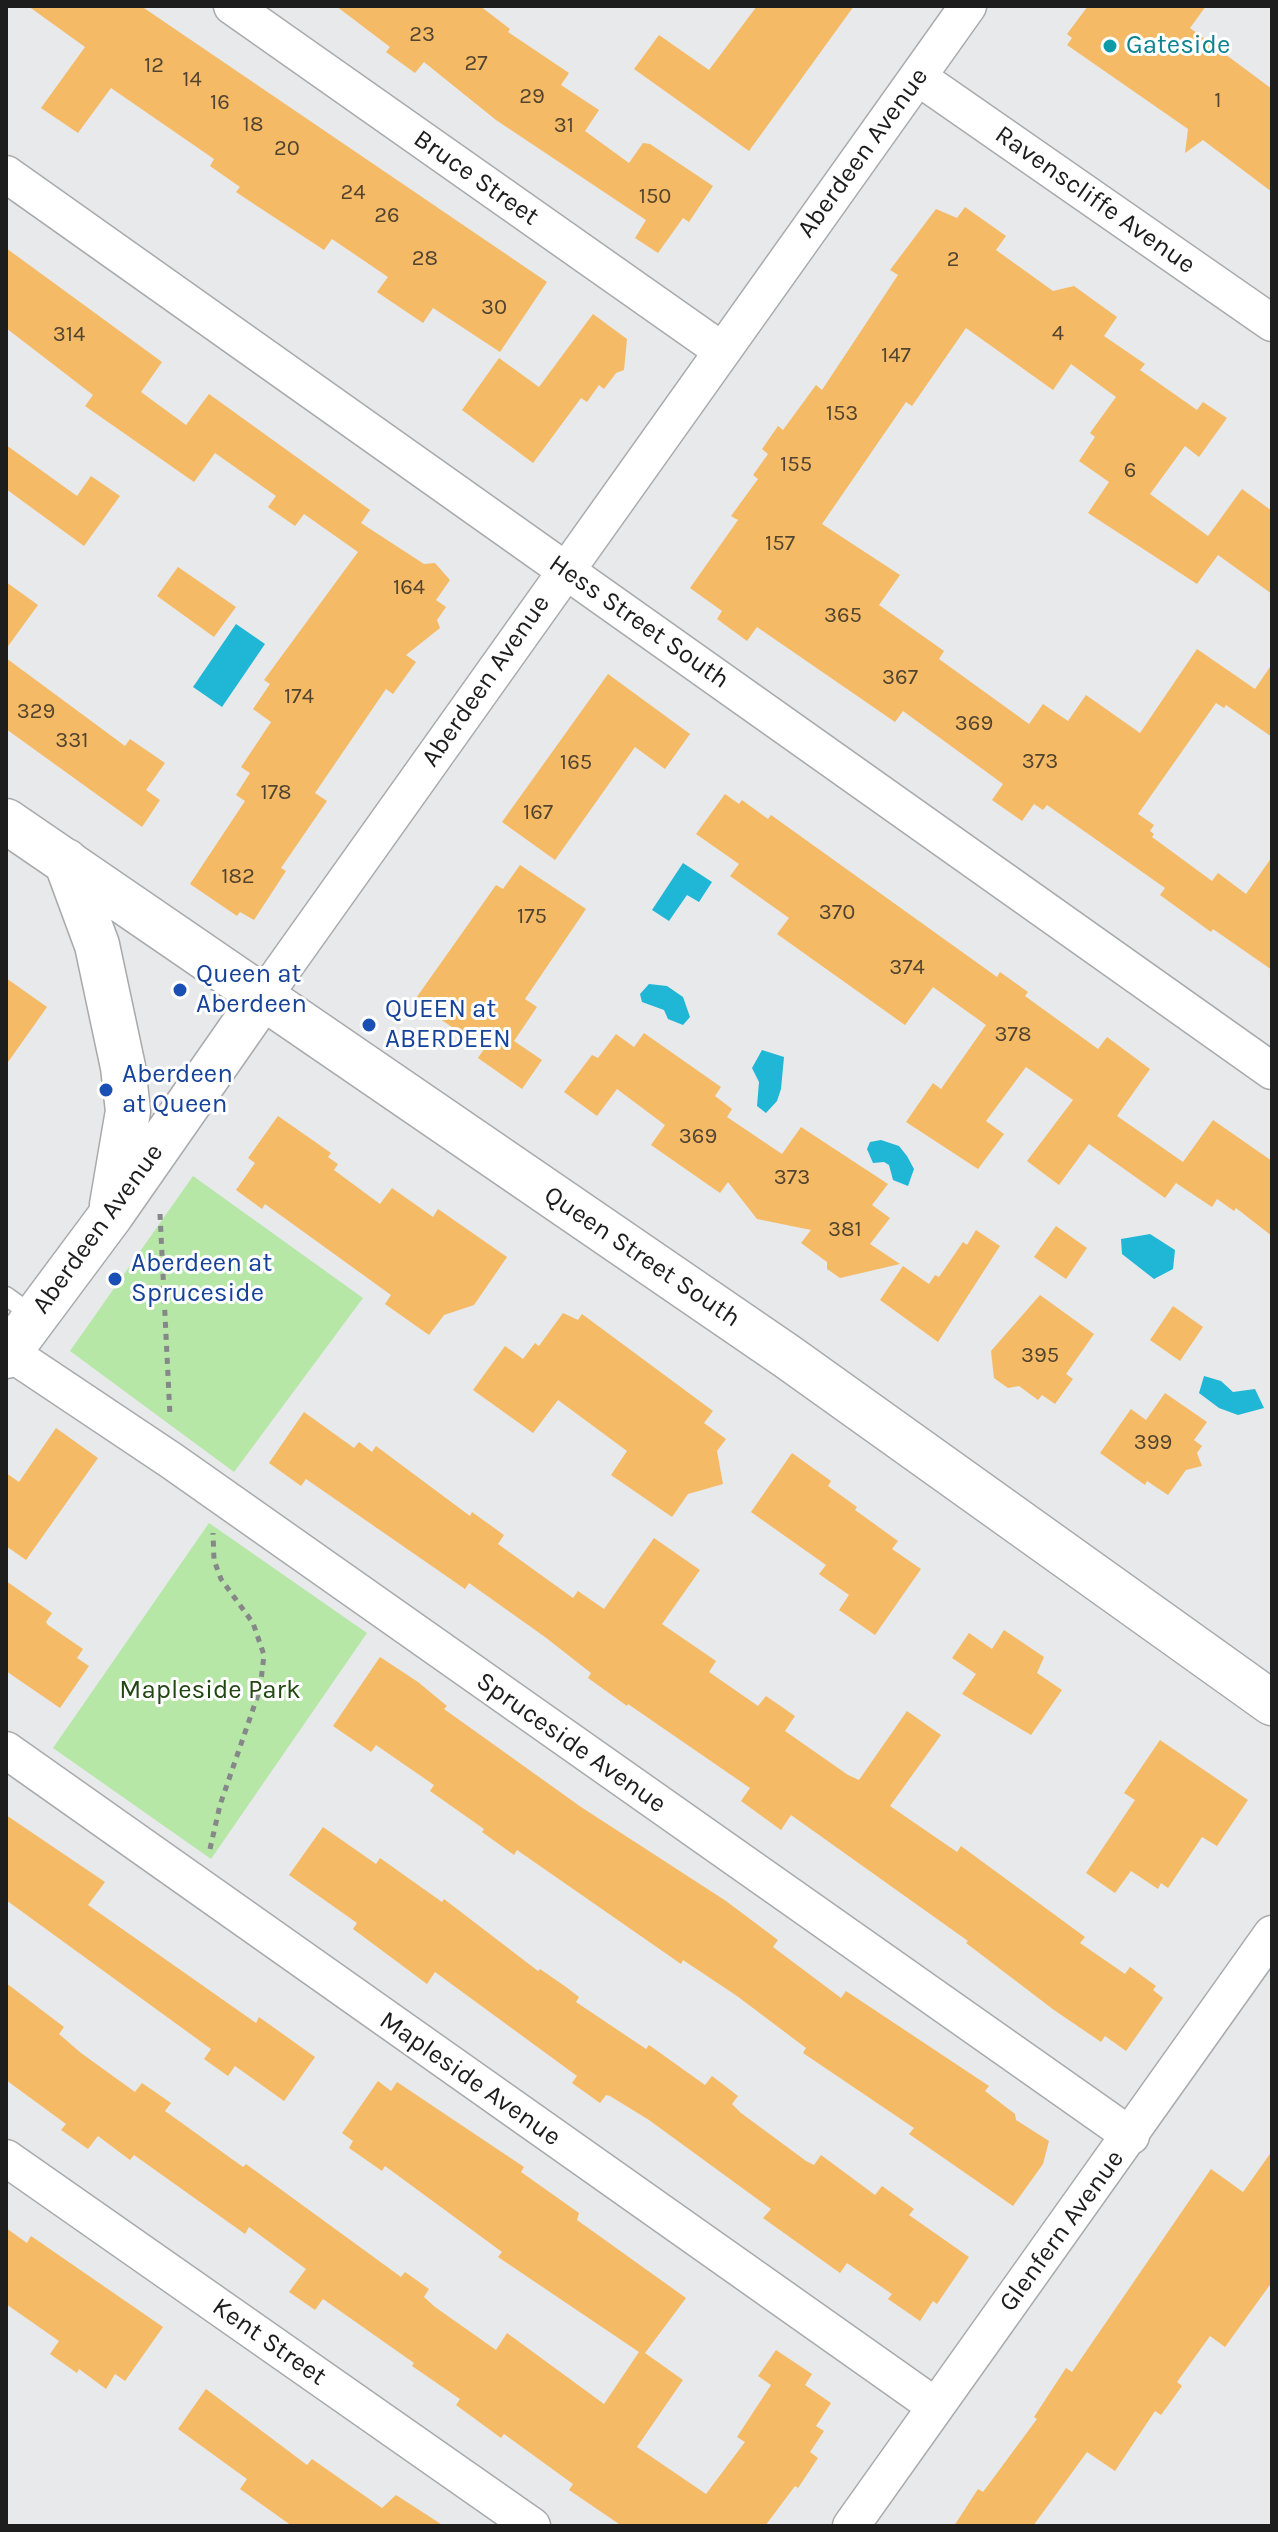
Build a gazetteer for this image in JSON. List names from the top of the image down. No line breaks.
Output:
{"streets":{"main road":["Aberdeen Avenue","Queen Street South"],"street":["Bruce Street","Ravenscliffe Avenue","Hess Street South","Spruceside Avenue","Mapleside Avenue","Glenfern Avenue","Kent Street"]},"crossings":[["Aberdeen Avenue","Bruce Street"],["Aberdeen Avenue","Ravenscliffe Avenue"],["Aberdeen Avenue","Hess Street South"],["Aberdeen Avenue","Queen Street South"],["Aberdeen Avenue","Spruceside Avenue"],["Spruceside Avenue","Glenfern Avenue"],["Mapleside Avenue","Glenfern Avenue"]],"parks":["Mapleside Park"],"places":["Gateside","Queen at Aberdeen","QUEEN at ABERDEEN","Aberdeen at Queen","Aberdeen at Spruceside"],"house_numbers":["23","27","12","14","29","1","16","18","31","20","24","150","26","28","2","30","4","314","147","153","155","6","157","164","365","367","174","329","369","331","373","165","178","167","182","370","175","374","378","369","373","381","395","399"]}
